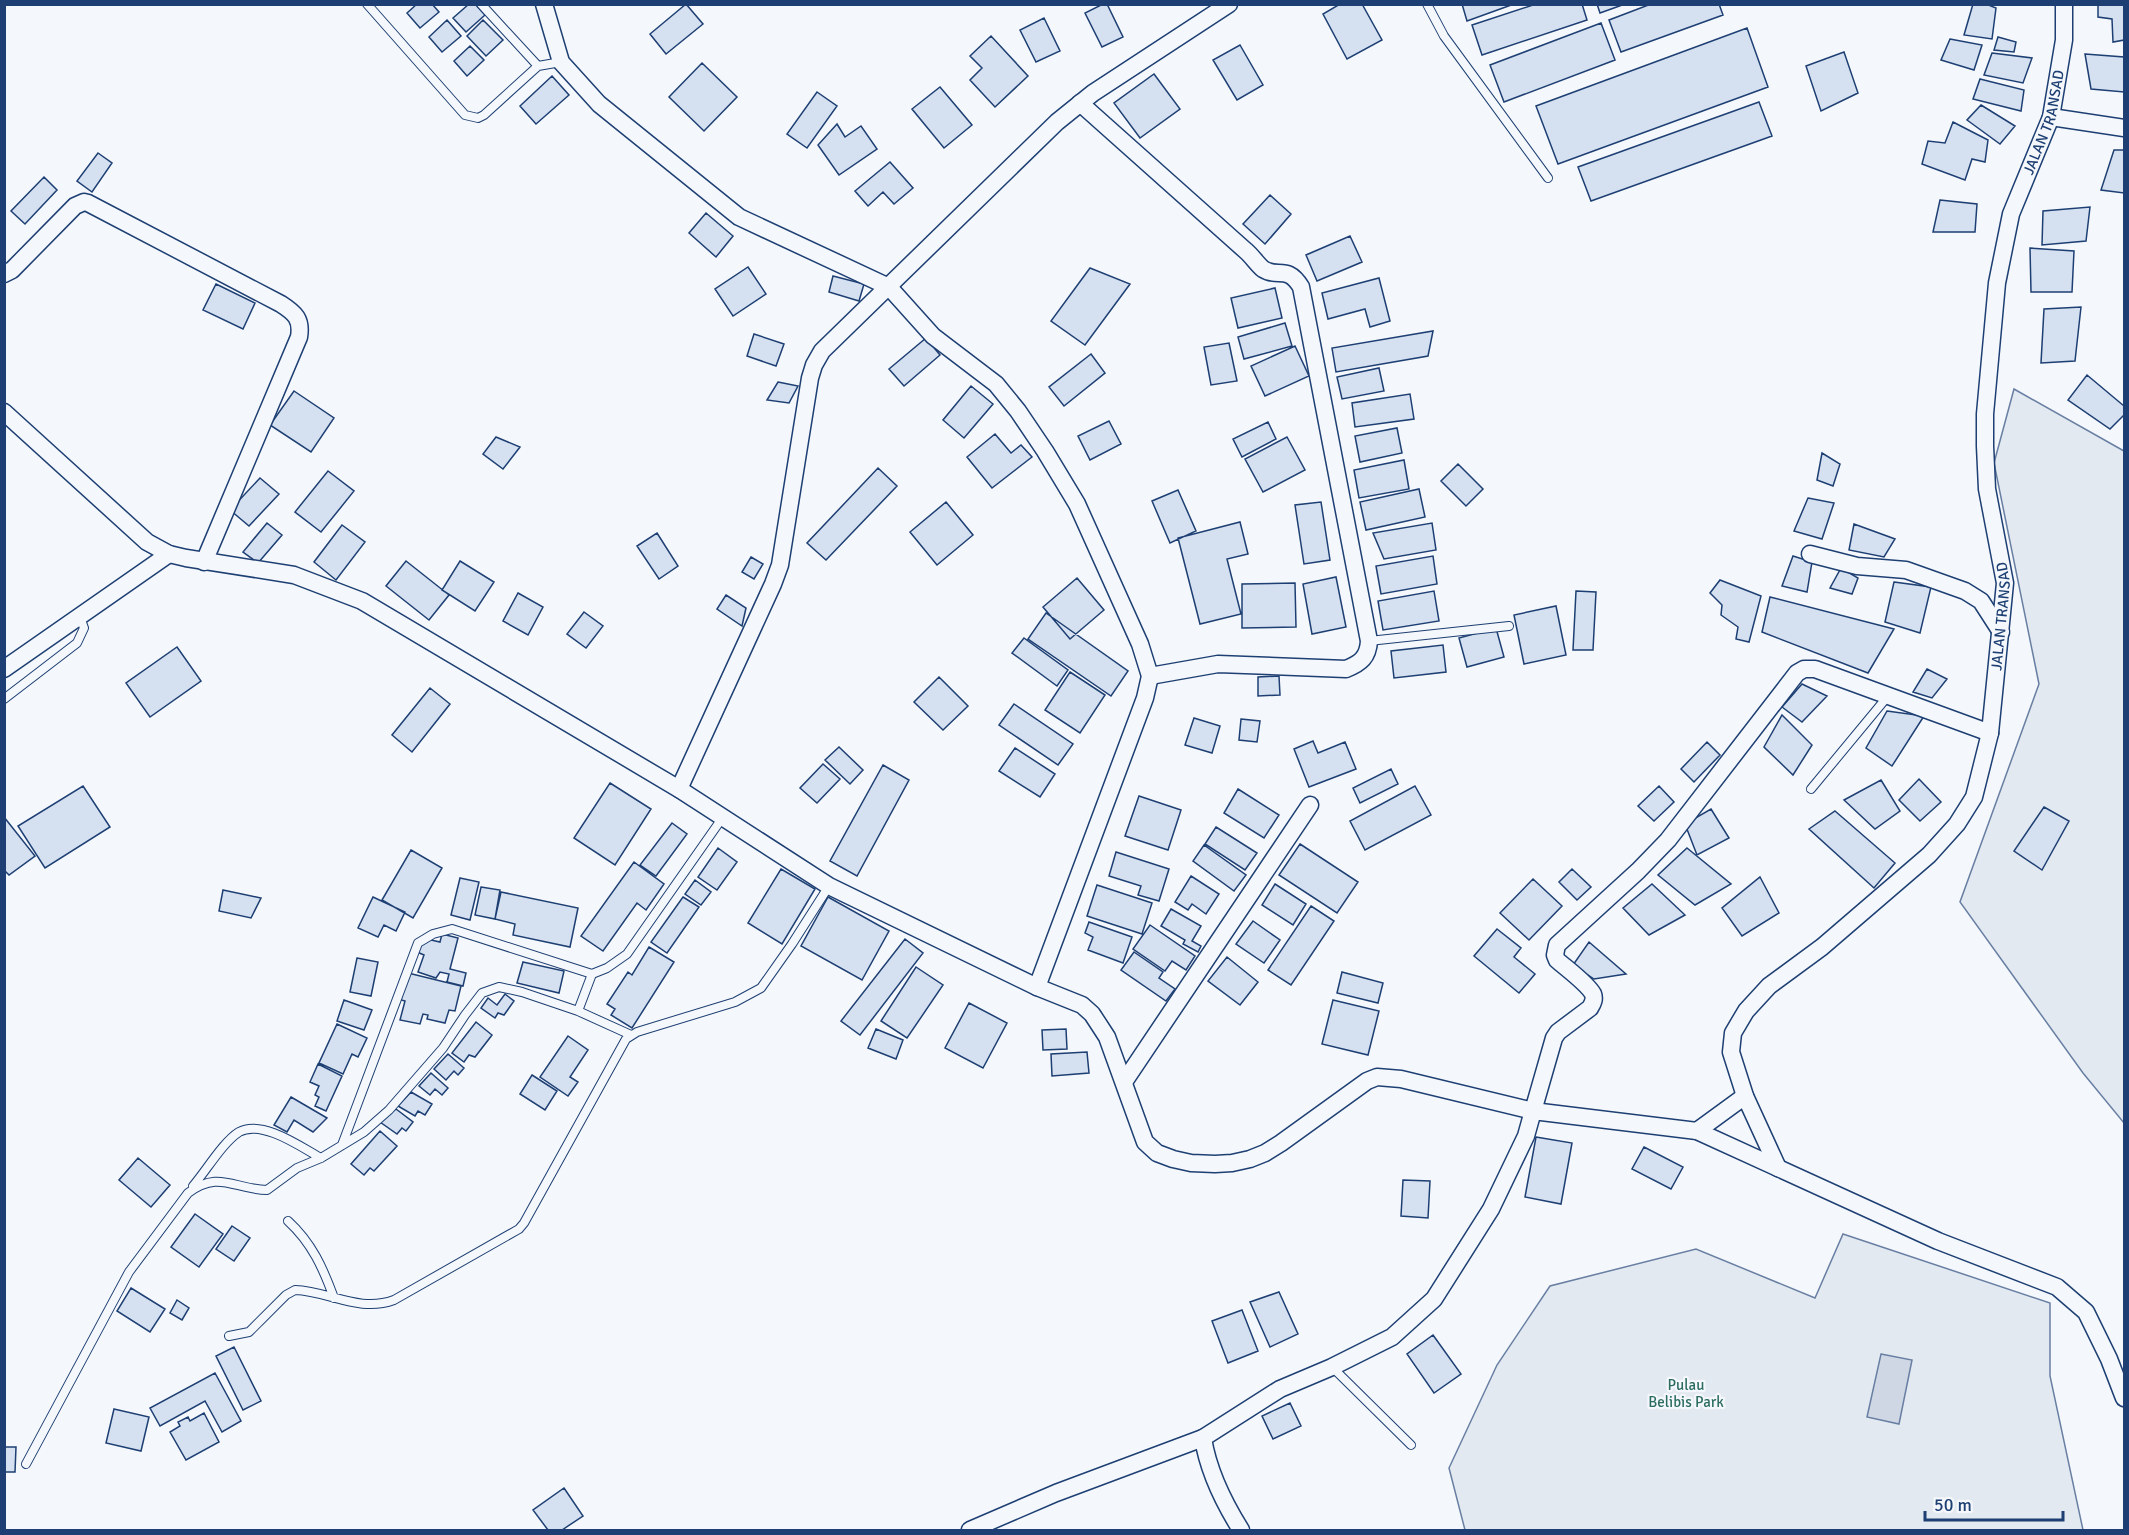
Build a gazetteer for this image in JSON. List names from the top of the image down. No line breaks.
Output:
{"streets":{"street":["JALAN TRANSAD"]},"parks":["Pulau Belibis Park"],"scale_bar":"50 m"}
